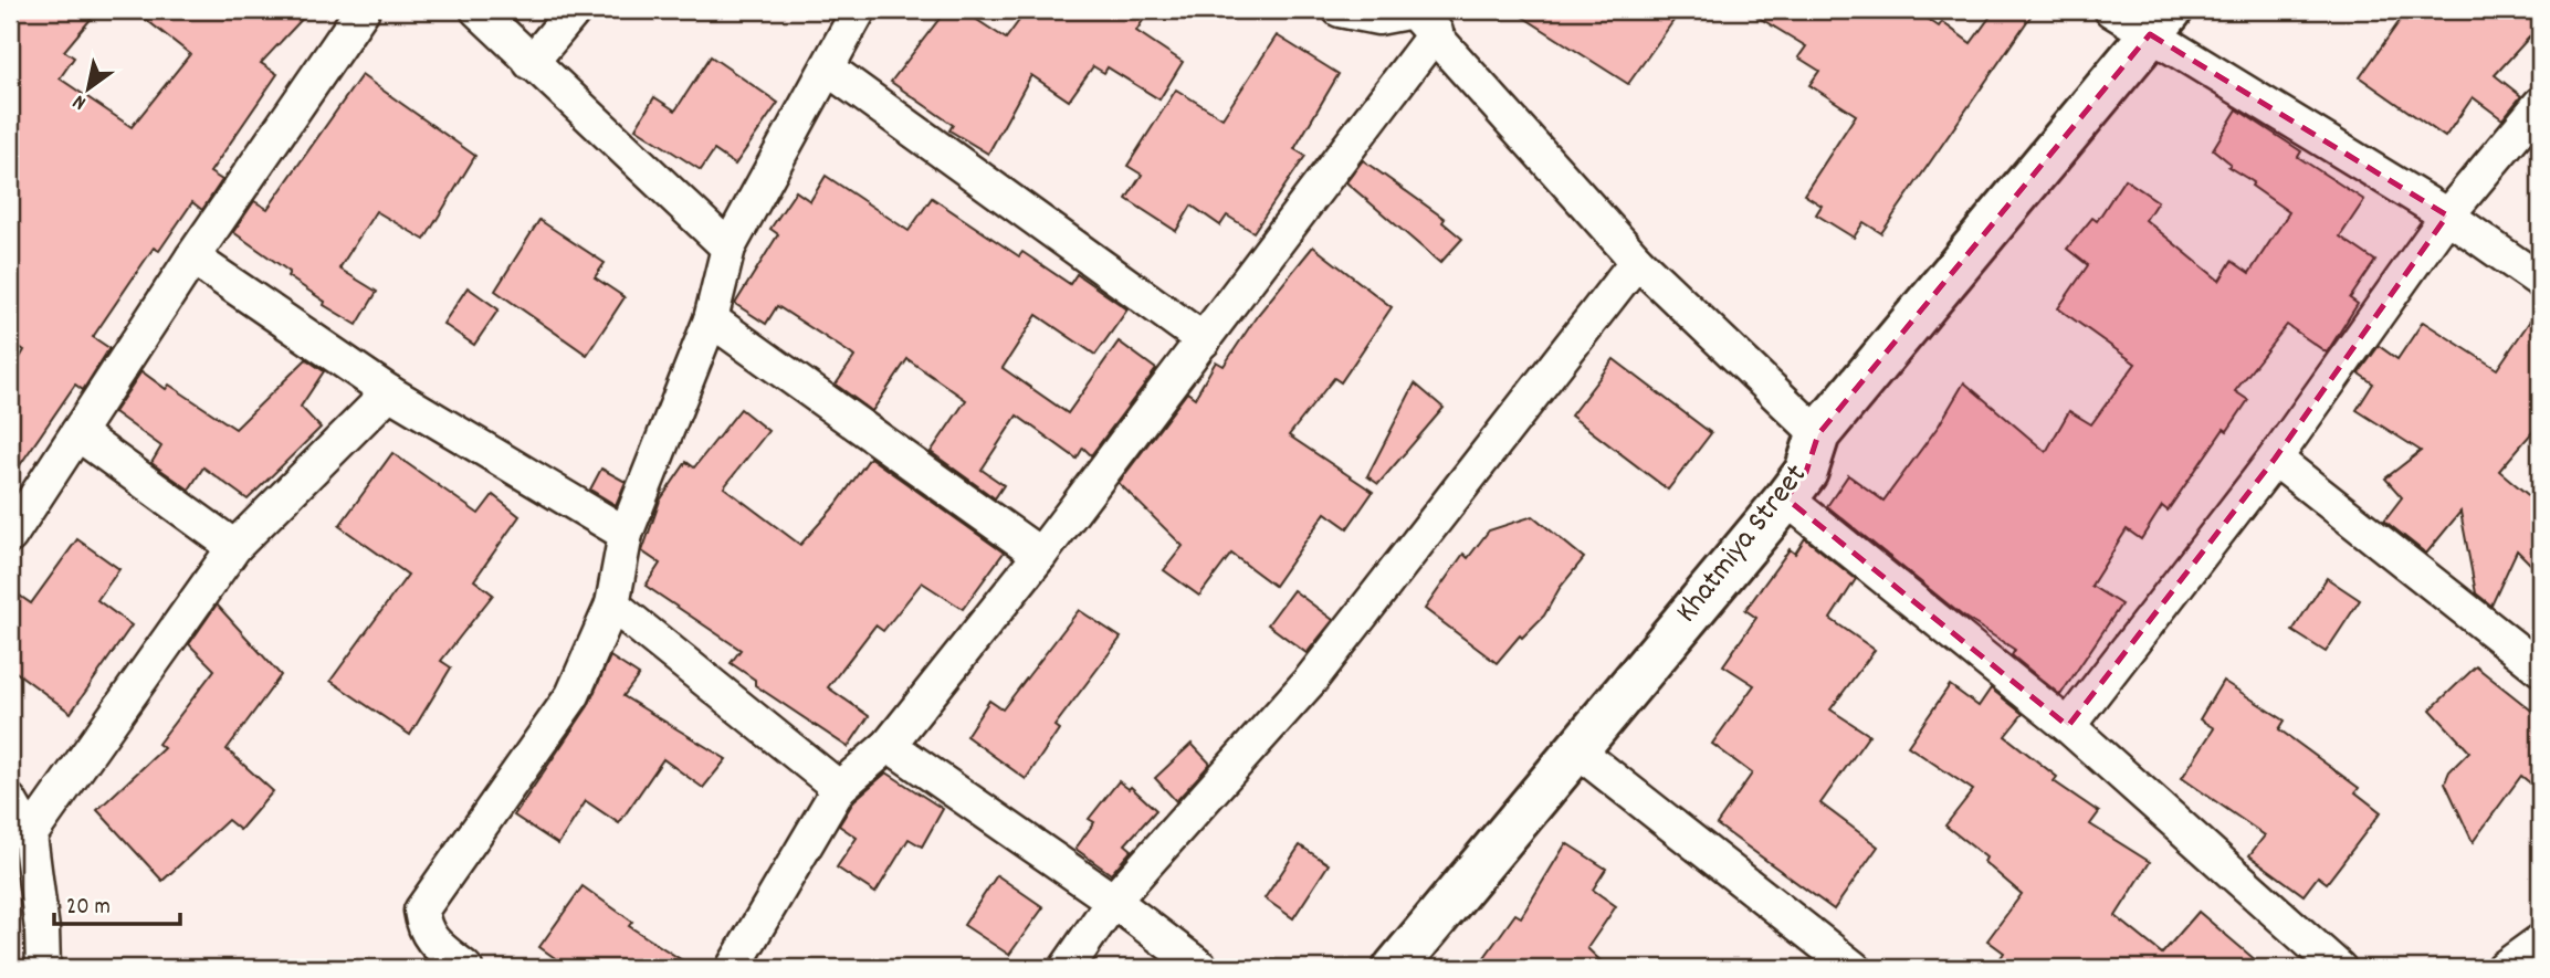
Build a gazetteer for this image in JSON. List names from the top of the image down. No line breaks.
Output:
{"streets":{"street":["Khatmiya Street"]},"scale_bar":"20 m","north":"bottom left"}
